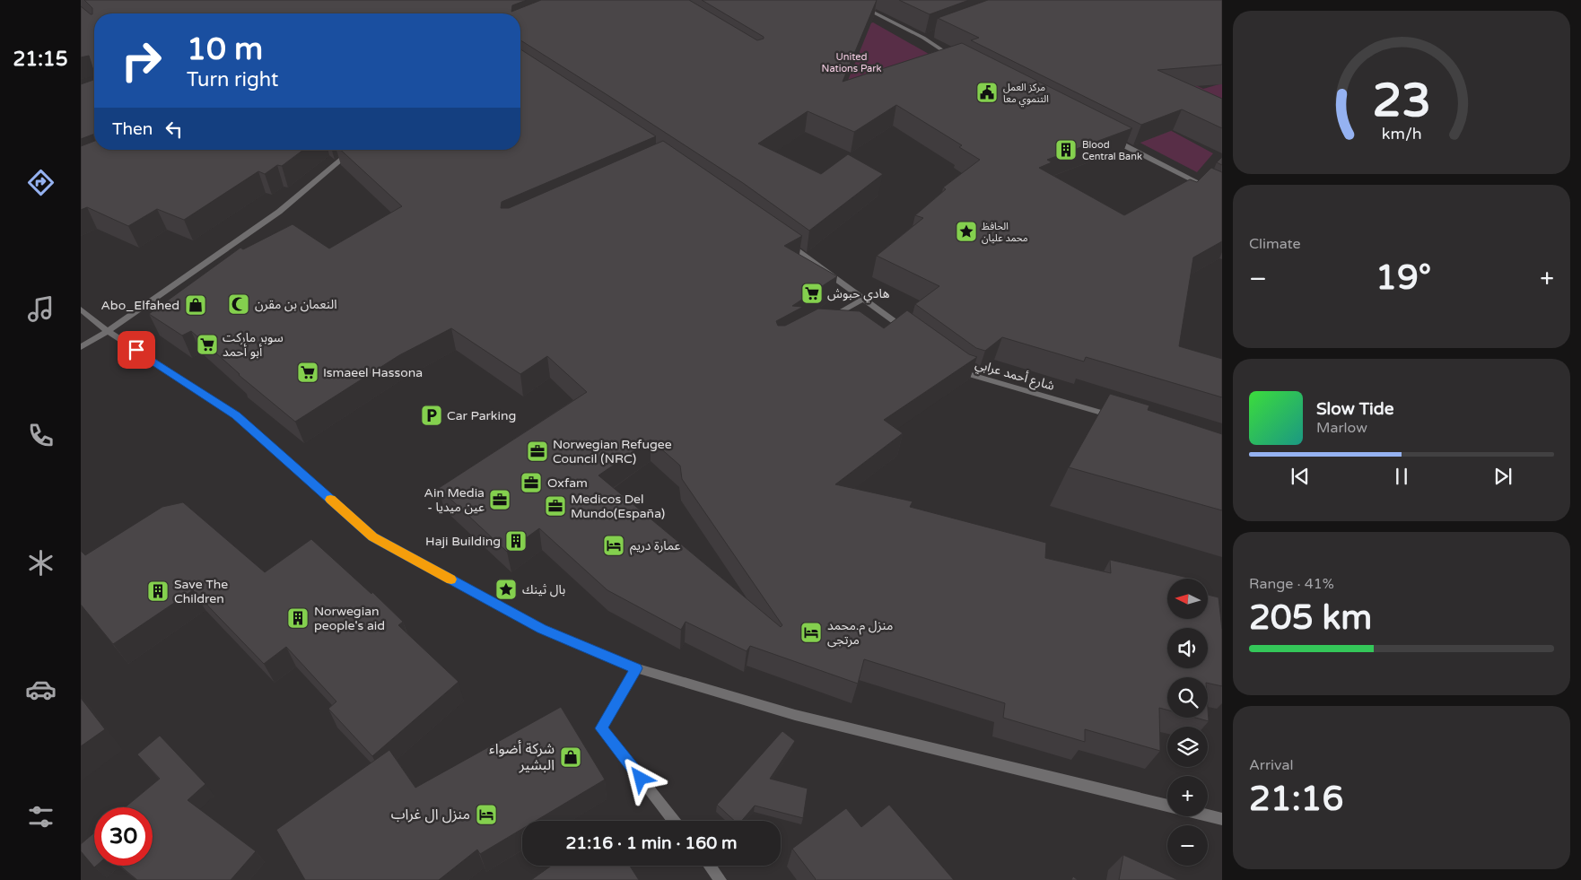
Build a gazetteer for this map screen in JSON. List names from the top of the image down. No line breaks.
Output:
{"streets":{"street":["شارع أحمد عرابي"]},"parks":["United Nations Park"],"places":{"public building":["مركز العمل التنموي معا"],"building":["Blood Central Bank","Haji Building","Save The Children","Norwegian people's aid"],"place":["الحافظ محمد عليان","بال ثينك"],"supermarket":["هادي حبوش","سوبر ماركت أبو أحمد","Ismaeel Hassona"],"mosque":["النعمان بن مقرن"],"shop":["Abo_Elfahed","شركة أضواء البشير"],"parking":["Car Parking"],"office":["Norwegian Refugee Council (NRC)","Oxfam","Ain Media - عين ميديا","Medicos Del Mundo(España)"],"hotel":["عمارة دريم","منزل م.محمد مرتجى","منزل ال غراب"]},"north":"left","page":{"tabs":"21:15","turn":["10 m","Turn right"],"then":"Then","tile":["Climate",["Range · 41%","205 km"],["Arrival","21:16"]],"heat":["−","19°","+"],"song":["Slow Tide","Marlow"],"map_buttons":["+","−"],"limit":"30","trip":"21:16 · 1 min · 160 m","gauge":["23","km/h"]}}
